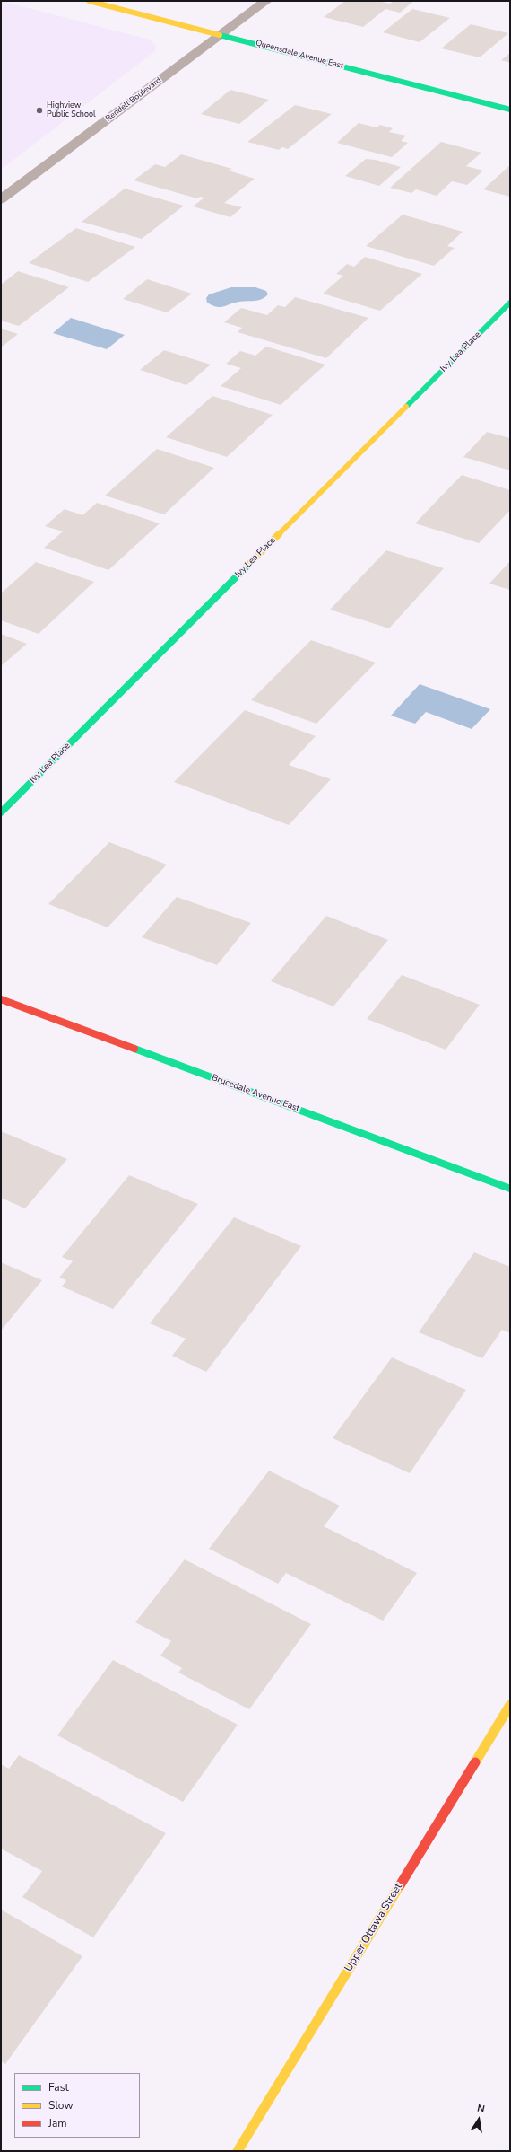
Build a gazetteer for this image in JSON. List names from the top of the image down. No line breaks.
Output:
{"streets":{"street":["Queensdale Avenue East","Rendell Boulevard","Ivy Lea Place","Brucedale Avenue East","Upper Ottawa Street"]},"crossings":[["Queensdale Avenue East","Rendell Boulevard"]],"places":["Highview Public School"],"legend":["Fast","Slow","Jam"],"north":"top"}
